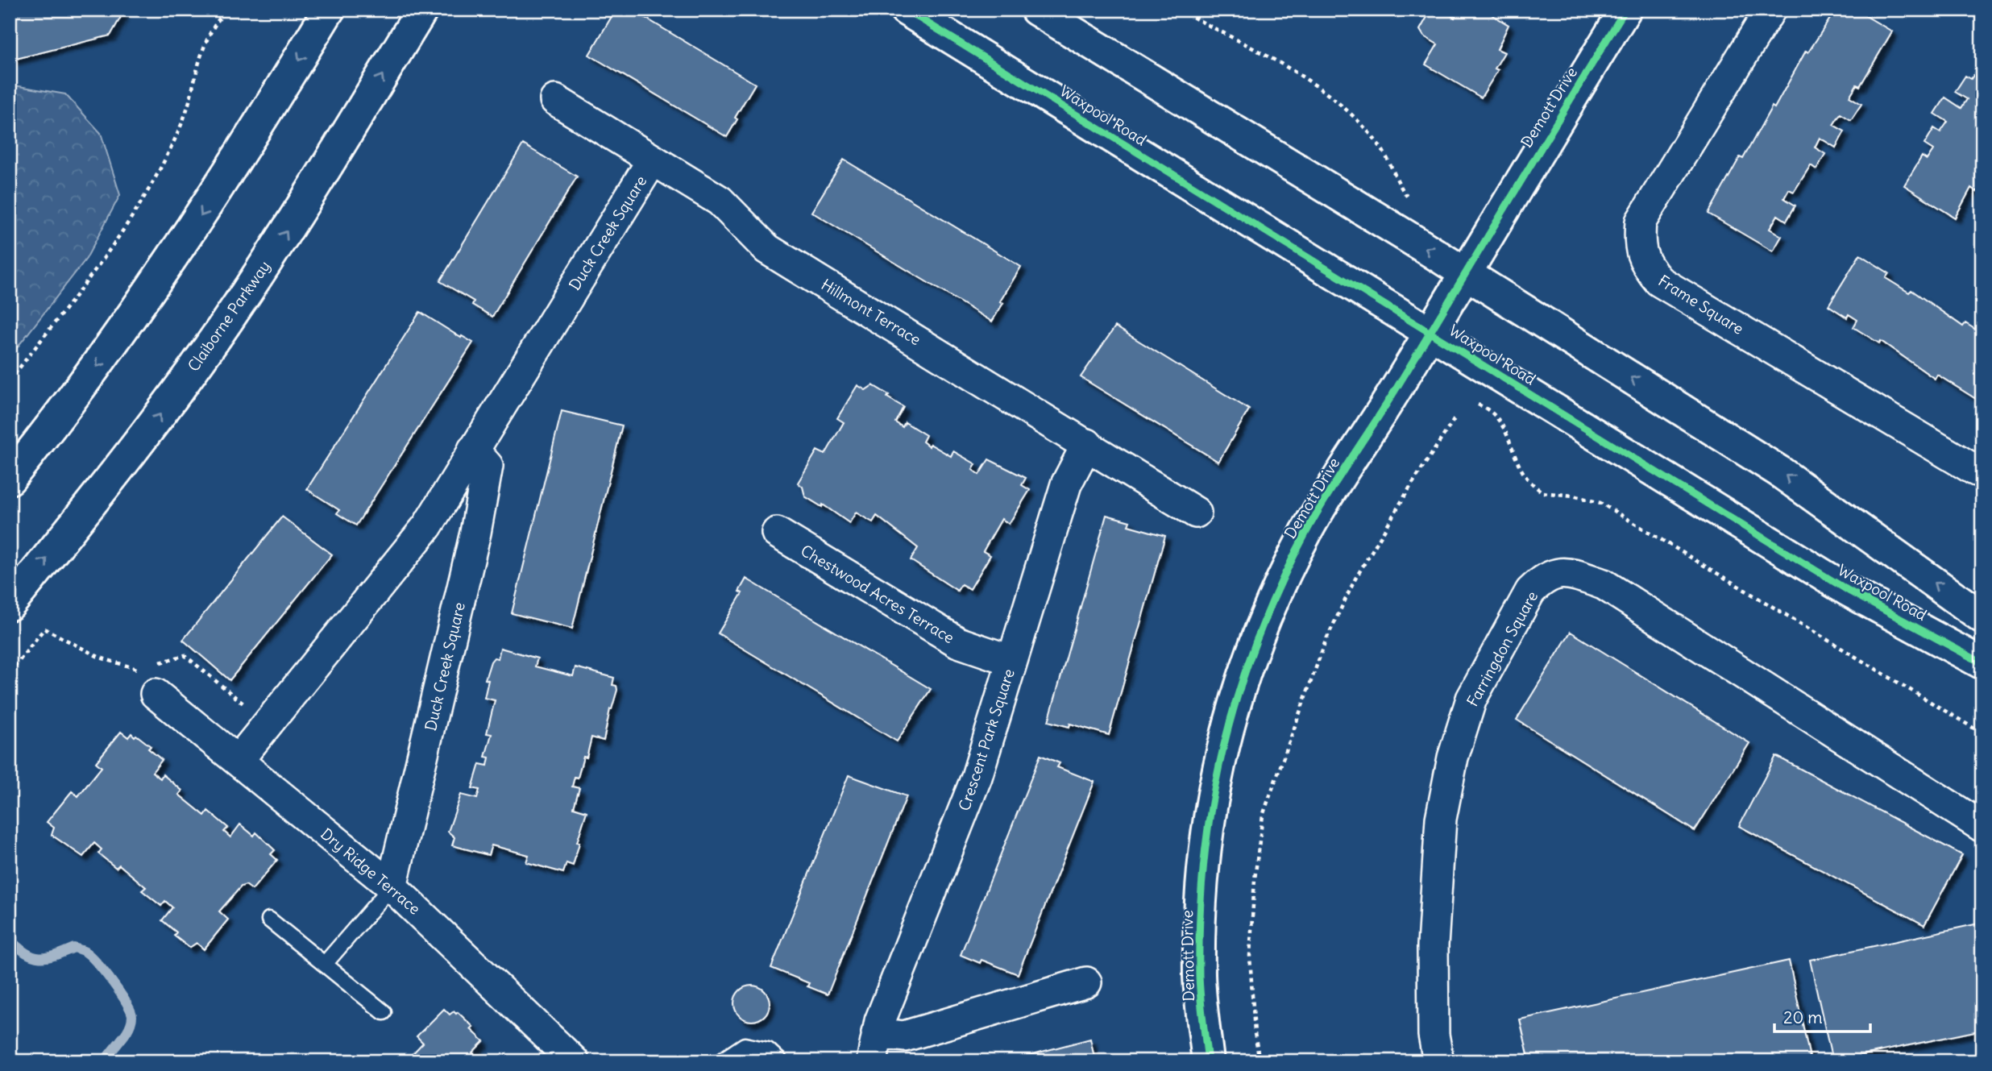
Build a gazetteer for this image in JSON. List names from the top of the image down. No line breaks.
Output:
{"streets":{"street":["Demott Drive","Waxpool Road","Duck Creek Square","Frame Square","Hillmont Terrace","Claiborne Parkway","Chestwood Acres Terrace","Farringdon Square","Crescent Park Square","Dry Ridge Terrace"]},"crossings":[["Demott Drive","Waxpool Road"],["Duck Creek Square","Hillmont Terrace"],["Duck Creek Square","Dry Ridge Terrace"],["Hillmont Terrace","Crescent Park Square"],["Chestwood Acres Terrace","Crescent Park Square"]],"scale_bar":"20 m"}
